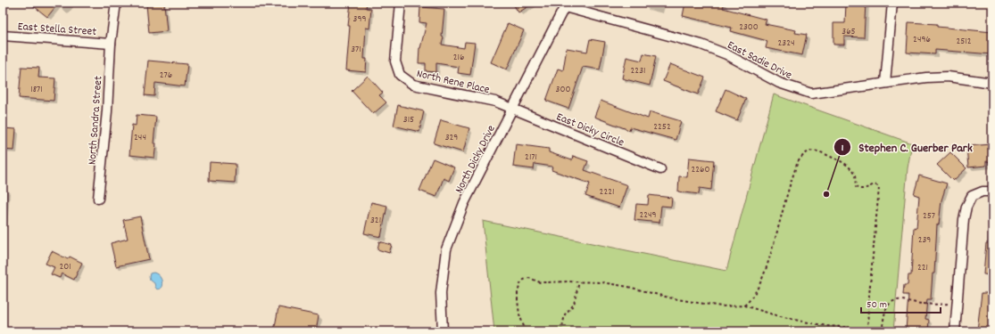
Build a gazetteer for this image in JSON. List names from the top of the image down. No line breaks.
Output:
{"streets":{"street":["East Stella Street","East Sadie Drive","North Rene Place","North Sandra Street","East Dicky Circle","North Dicky Drive"]},"crossings":[["East Stella Street","North Sandra Street"],["East Sadie Drive","North Dicky Drive"],["North Rene Place","East Dicky Circle"],["North Rene Place","North Dicky Drive"],["East Dicky Circle","North Dicky Drive"]],"places":["Stephen C. Guerber Park"],"house_numbers":["399","2300","365","2496","2512","2324","371","216","2231","276","1871","300","315","2252","244","329","2171","2260","2221","2249","257","321","239","201","221"],"scale_bar":"50 m"}
